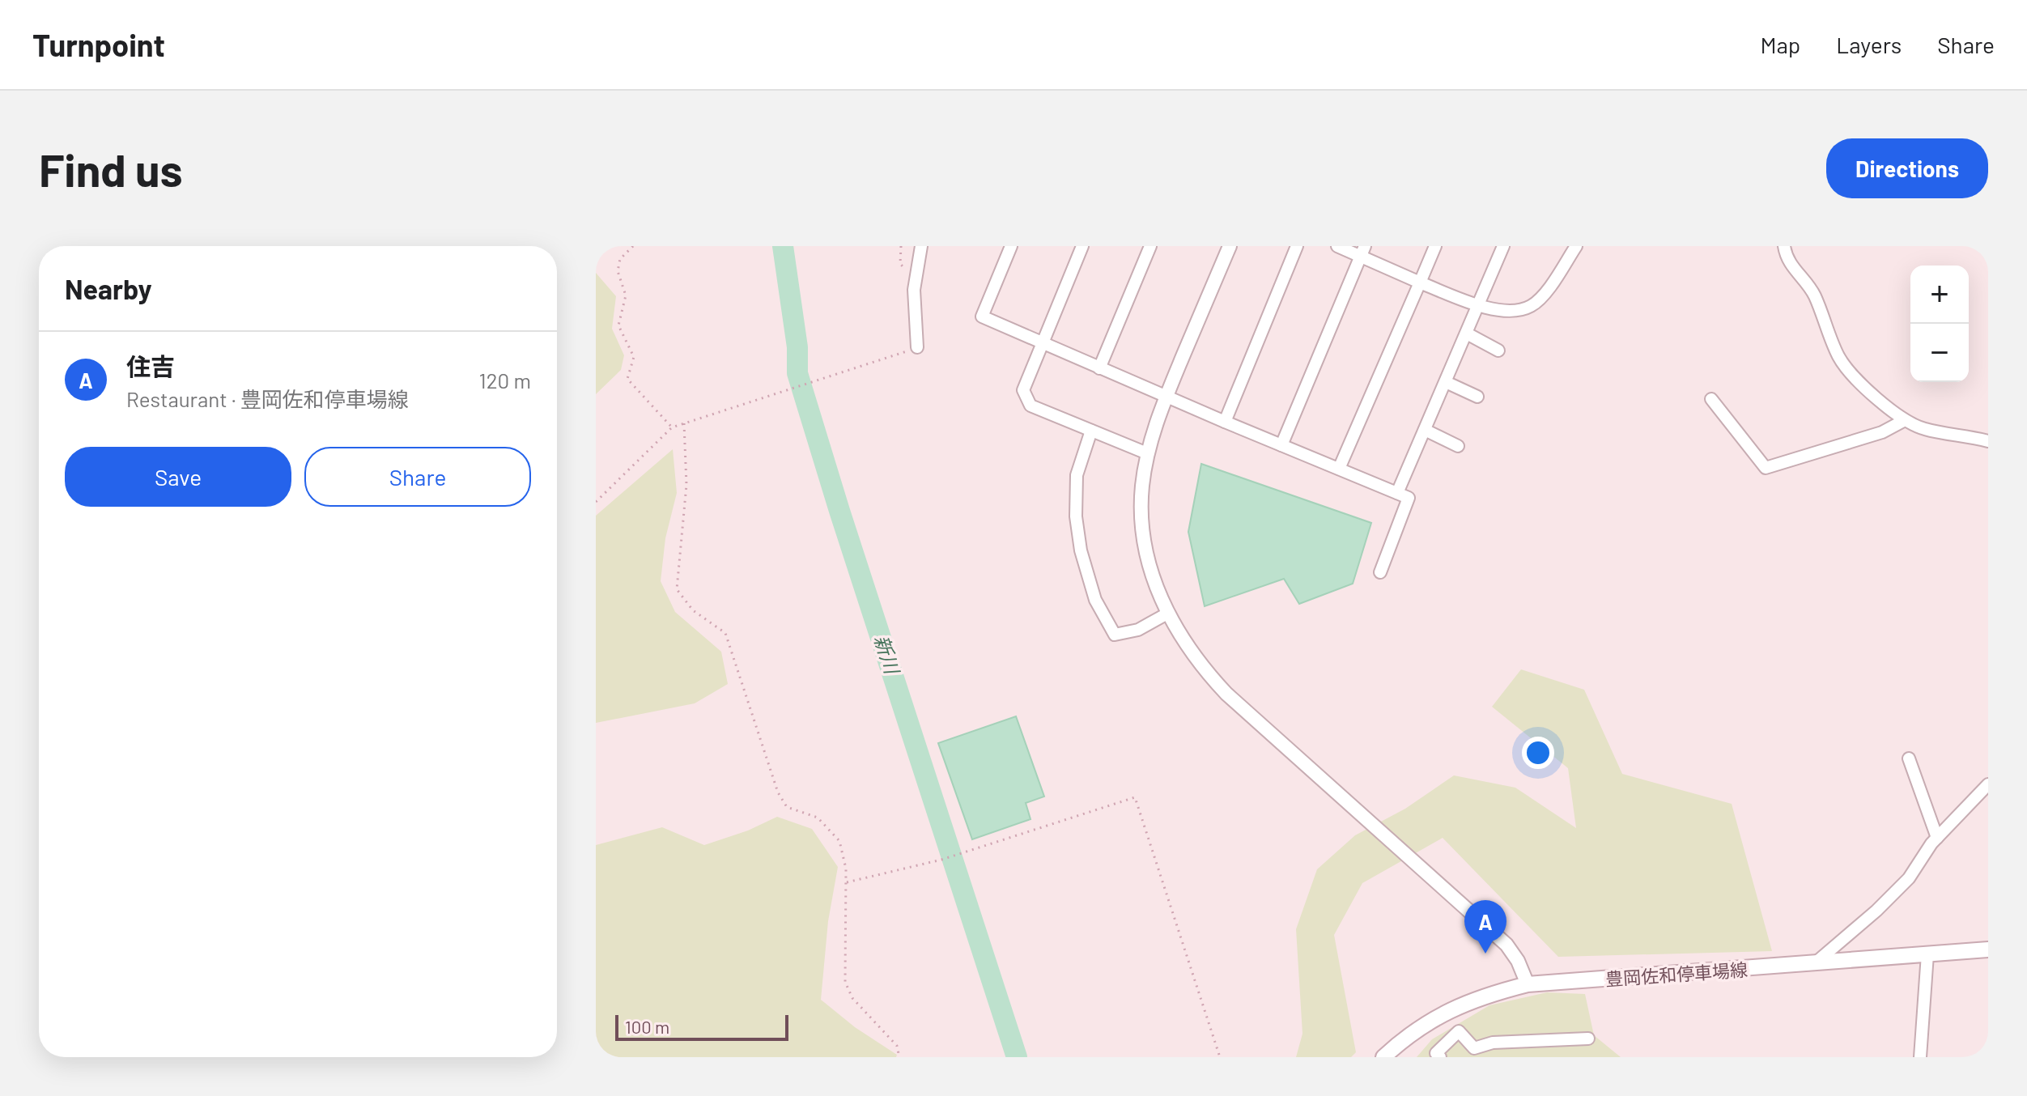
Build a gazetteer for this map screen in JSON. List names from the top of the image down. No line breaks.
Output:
{"streets":{"main road":["豊岡佐和停車場線"]},"water":["新川"],"scale_bar":"100 m","page":{"header":"Turnpoint","nav":["Map","Layers","Share"],"buttons":["Directions",["Save","Share"]],"title":"Find us","heading":"Nearby","map_buttons":["+","−"],"list":[{"mark":"A","name":"住吉","note":"Restaurant · 豊岡佐和停車場線","value":"120 m"}],"pins":"A","scale":"100 m"}}
